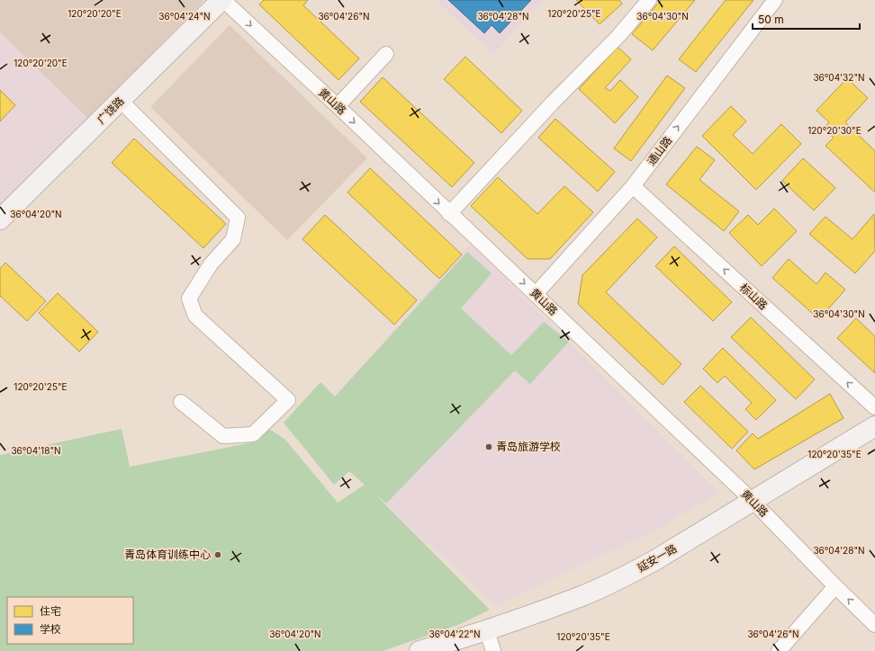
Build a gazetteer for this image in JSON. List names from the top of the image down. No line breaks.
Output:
{"streets":{"main road":["广饶路","延安一路"],"street":["黄山路","通山路","标山路"]},"crossings":[["黄山路","广饶路"],["黄山路","通山路"],["黄山路","延安一路"],["通山路","标山路"]],"one_way":["标山路"],"places":["青岛旅游学校","青岛体育训练中心"],"legend":["住宅","学校"],"scale_bar":"50 m","coordinates":["120°20'20\"E","120°20'25\"E","36°04'28\"N","36°04'24\"N","36°04'26\"N","36°04'30\"N","36°04'32\"N","120°20'30\"E","36°04'20\"N","36°04'18\"N","120°20'35\"E","36°04'22\"N"]}
